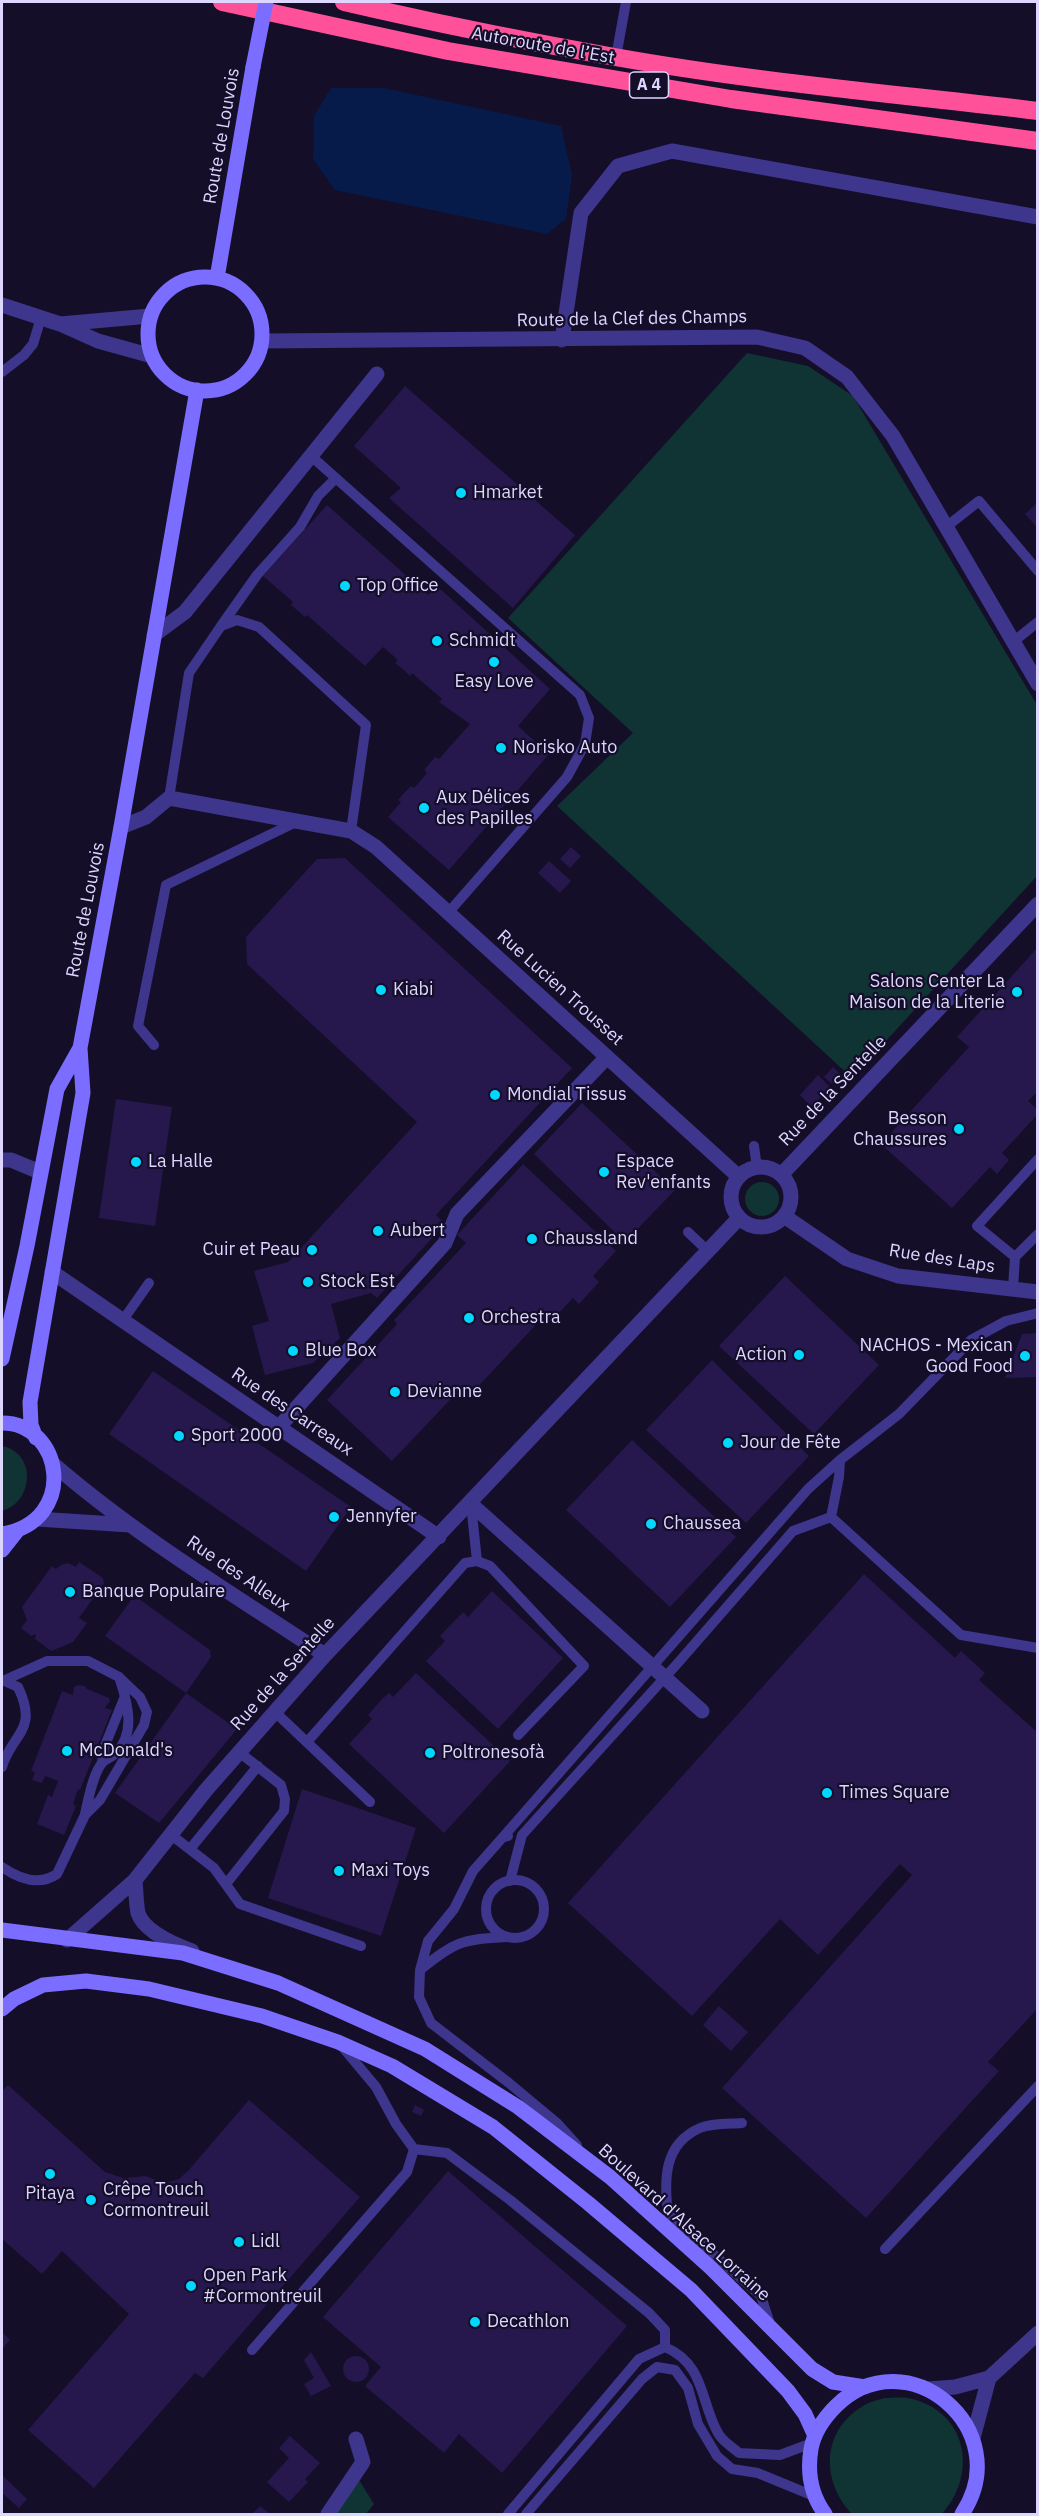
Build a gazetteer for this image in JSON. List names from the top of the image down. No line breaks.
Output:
{"streets":{"highway":["Autoroute de l’Est","A 4"],"main road":["Route de Louvois","Boulevard d'Alsace Lorraine"],"street":["Route de la Clef des Champs","Rue Lucien Trousset","Rue de la Sentelle","Rue des Laps","Rue des Carreaux","Rue des Alleux"]},"crossings":[["Route de Louvois","Route de la Clef des Champs"],["Route de Louvois","Rue des Carreaux"],["Rue Lucien Trousset","Rue de la Sentelle"],["Rue Lucien Trousset","Rue des Laps"],["Rue de la Sentelle","Rue des Laps"],["Rue de la Sentelle","Rue des Carreaux"],["Rue de la Sentelle","Rue des Alleux"],["Rue de la Sentelle","Boulevard d'Alsace Lorraine"]],"places":["Hmarket","Top Office","Schmidt","Easy Love","Norisko Auto","Aux Délices des Papilles","Kiabi","Salons Center La Maison de la Literie","Mondial Tissus","Besson Chaussures","La Halle","Espace Rev'enfants","Aubert","Chaussland","Cuir et Peau","Stock Est","Orchestra","Blue Box","Action","NACHOS - Mexican Good Food","Devianne","Sport 2000","Jour de Fête","Jennyfer","Chaussea","Banque Populaire","McDonald's","Poltronesofà","Times Square","Maxi Toys","Pitaya","Crêpe Touch Cormontreuil","Lidl","Open Park #Cormontreuil","Decathlon"]}
